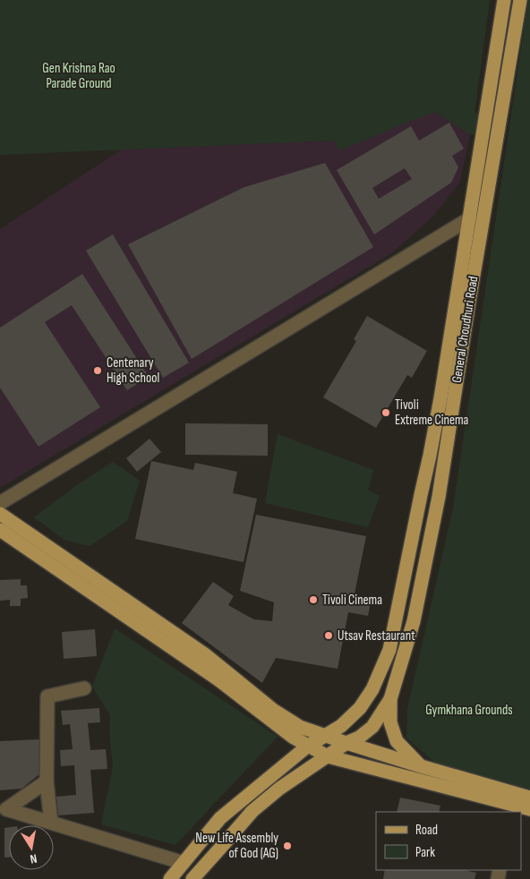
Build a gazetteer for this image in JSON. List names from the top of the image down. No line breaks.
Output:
{"streets":{"main road":["General Choudhuri Road"]},"parks":["Gen Krishna Rao Parade Ground","Gymkhana Grounds"],"places":["Centenary High School","Tivoli Extreme Cinema","Tivoli Cinema","Utsav Restaurant","New Life Assembly of God (AG)"],"legend":["Road","Park"],"north":"bottom"}
